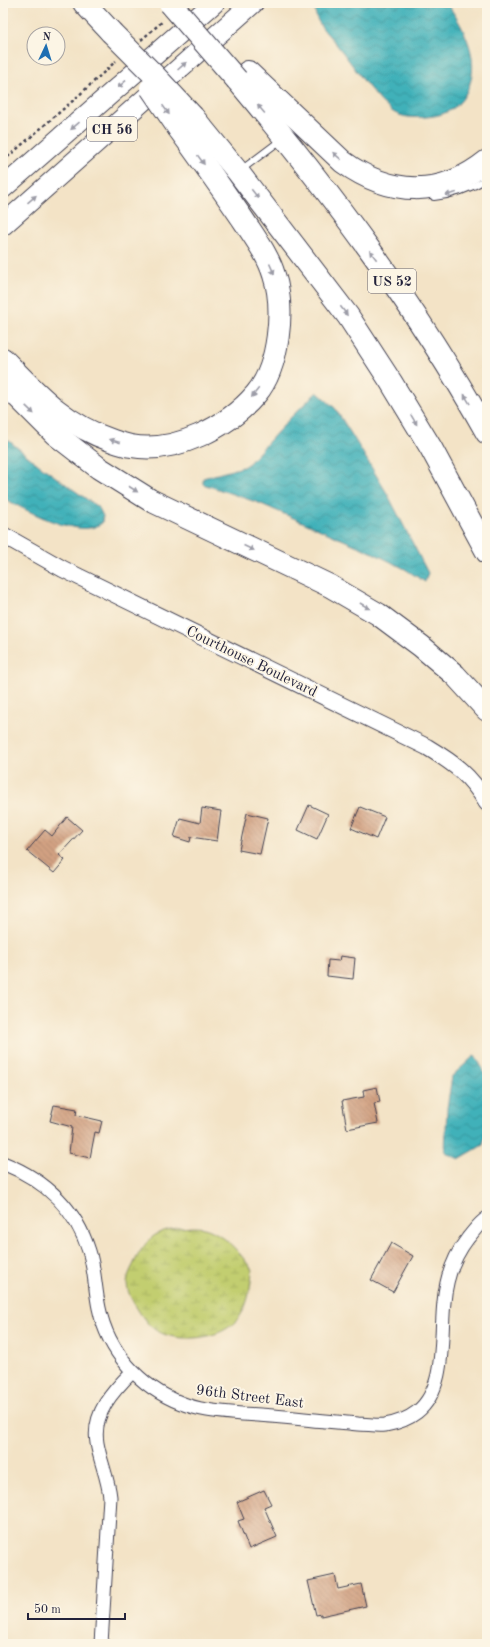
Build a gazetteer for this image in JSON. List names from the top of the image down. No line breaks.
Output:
{"streets":{"highway":["US 52"],"main road":["CH 56"],"street":["Courthouse Boulevard","96th Street East"]},"scale_bar":"50 m","north":"top"}
